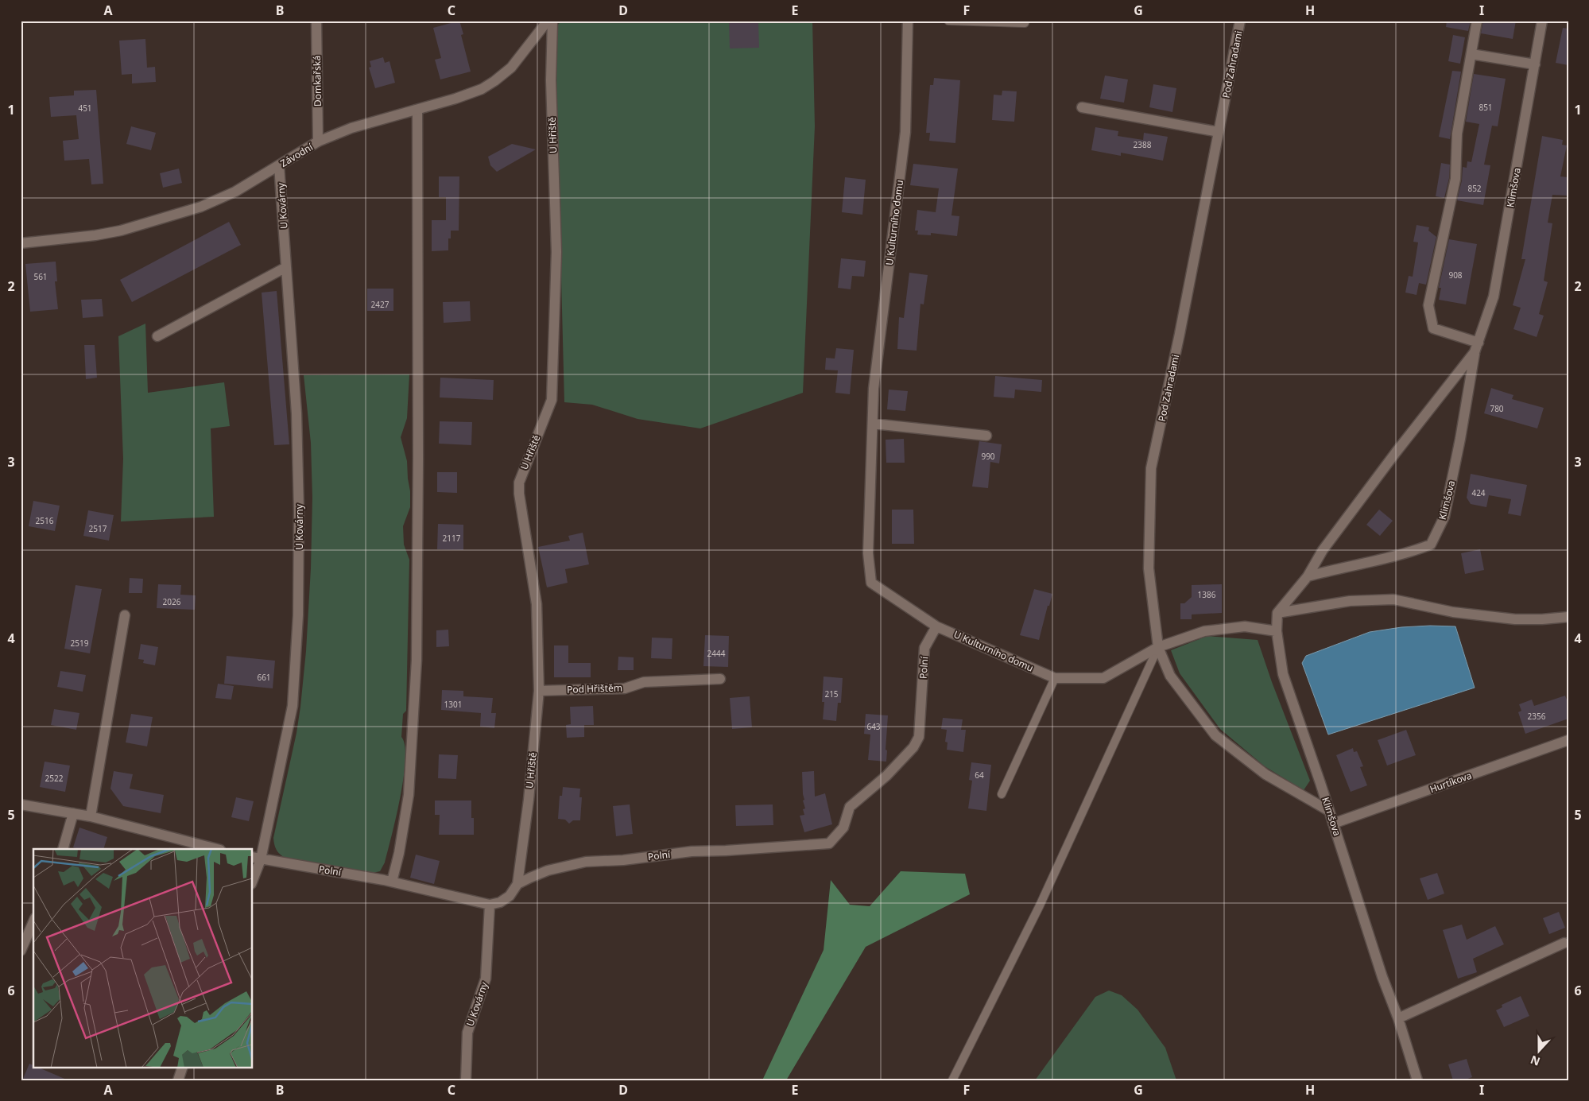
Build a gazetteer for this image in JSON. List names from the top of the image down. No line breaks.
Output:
{"streets":{"street":["Pod Zahradami","Domkařská","U Hřiště","Závodní","Klimšova","U Kovárny","U Kulturního domu","Polní","Pod Hřištěm","Hurtíkova"]},"crossings":[["Pod Zahradami","Klimšova"],["Pod Zahradami","U Kulturního domu"],["Domkařská","Závodní"],["U Hřiště","Polní"],["U Hřiště","Pod Hřištěm"],["Závodní","U Kovárny"],["Klimšova","U Kulturního domu"],["Klimšova","Hurtíkova"],["U Kovárny","Polní"],["U Kulturního domu","Polní"]],"house_numbers":["851","451","2388","852","908","561","2427","780","990","424","2516","2517","2117","1386","2026","2519","2444","661","215","1301","2356","643","64","2522"],"north":"bottom","grid":{"columns":["A","B","C","D","E","F","G","H","I"],"rows":["1","2","3","4","5","6"]}}
